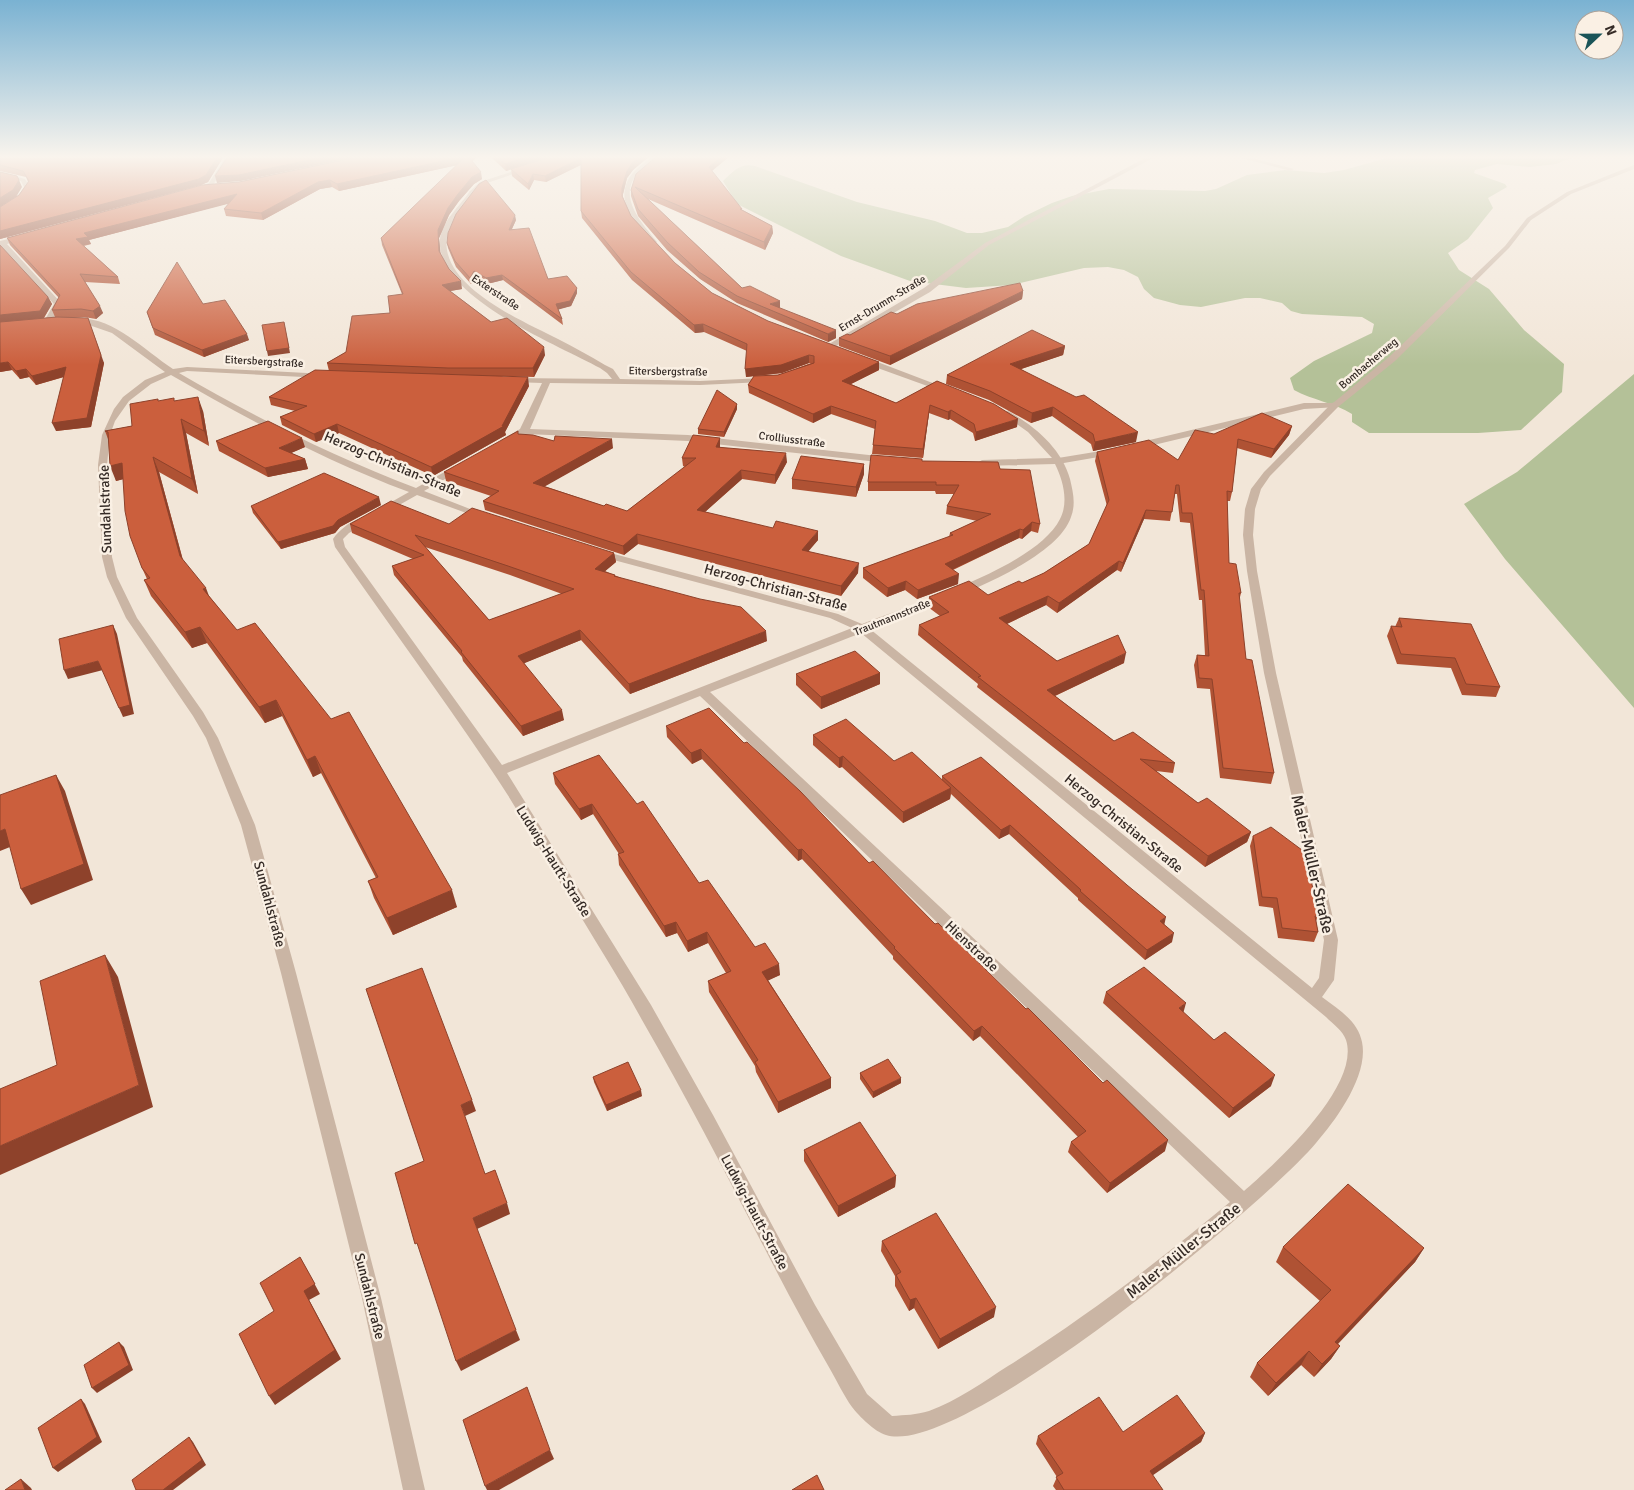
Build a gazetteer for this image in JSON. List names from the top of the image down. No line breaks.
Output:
{"streets":{"street":["Exterstraße","Ernst-Drumm-Straße","Eitersbergstraße","Bombacherweg","Crolliusstraße","Herzog-Christian-Straße","Sundahlstraße","Trautmannstraße","Ludwig-Hautt-Straße","Maler-Müller-Straße","Hienstraße"]},"crossings":[["Exterstraße","Eitersbergstraße"],["Eitersbergstraße","Herzog-Christian-Straße"],["Eitersbergstraße","Sundahlstraße"],["Bombacherweg","Trautmannstraße"],["Bombacherweg","Maler-Müller-Straße"],["Herzog-Christian-Straße","Sundahlstraße"],["Herzog-Christian-Straße","Trautmannstraße"],["Herzog-Christian-Straße","Ludwig-Hautt-Straße"],["Herzog-Christian-Straße","Maler-Müller-Straße"],["Trautmannstraße","Ludwig-Hautt-Straße"],["Trautmannstraße","Hienstraße"],["Ludwig-Hautt-Straße","Maler-Müller-Straße"],["Maler-Müller-Straße","Hienstraße"]],"north":"right"}
